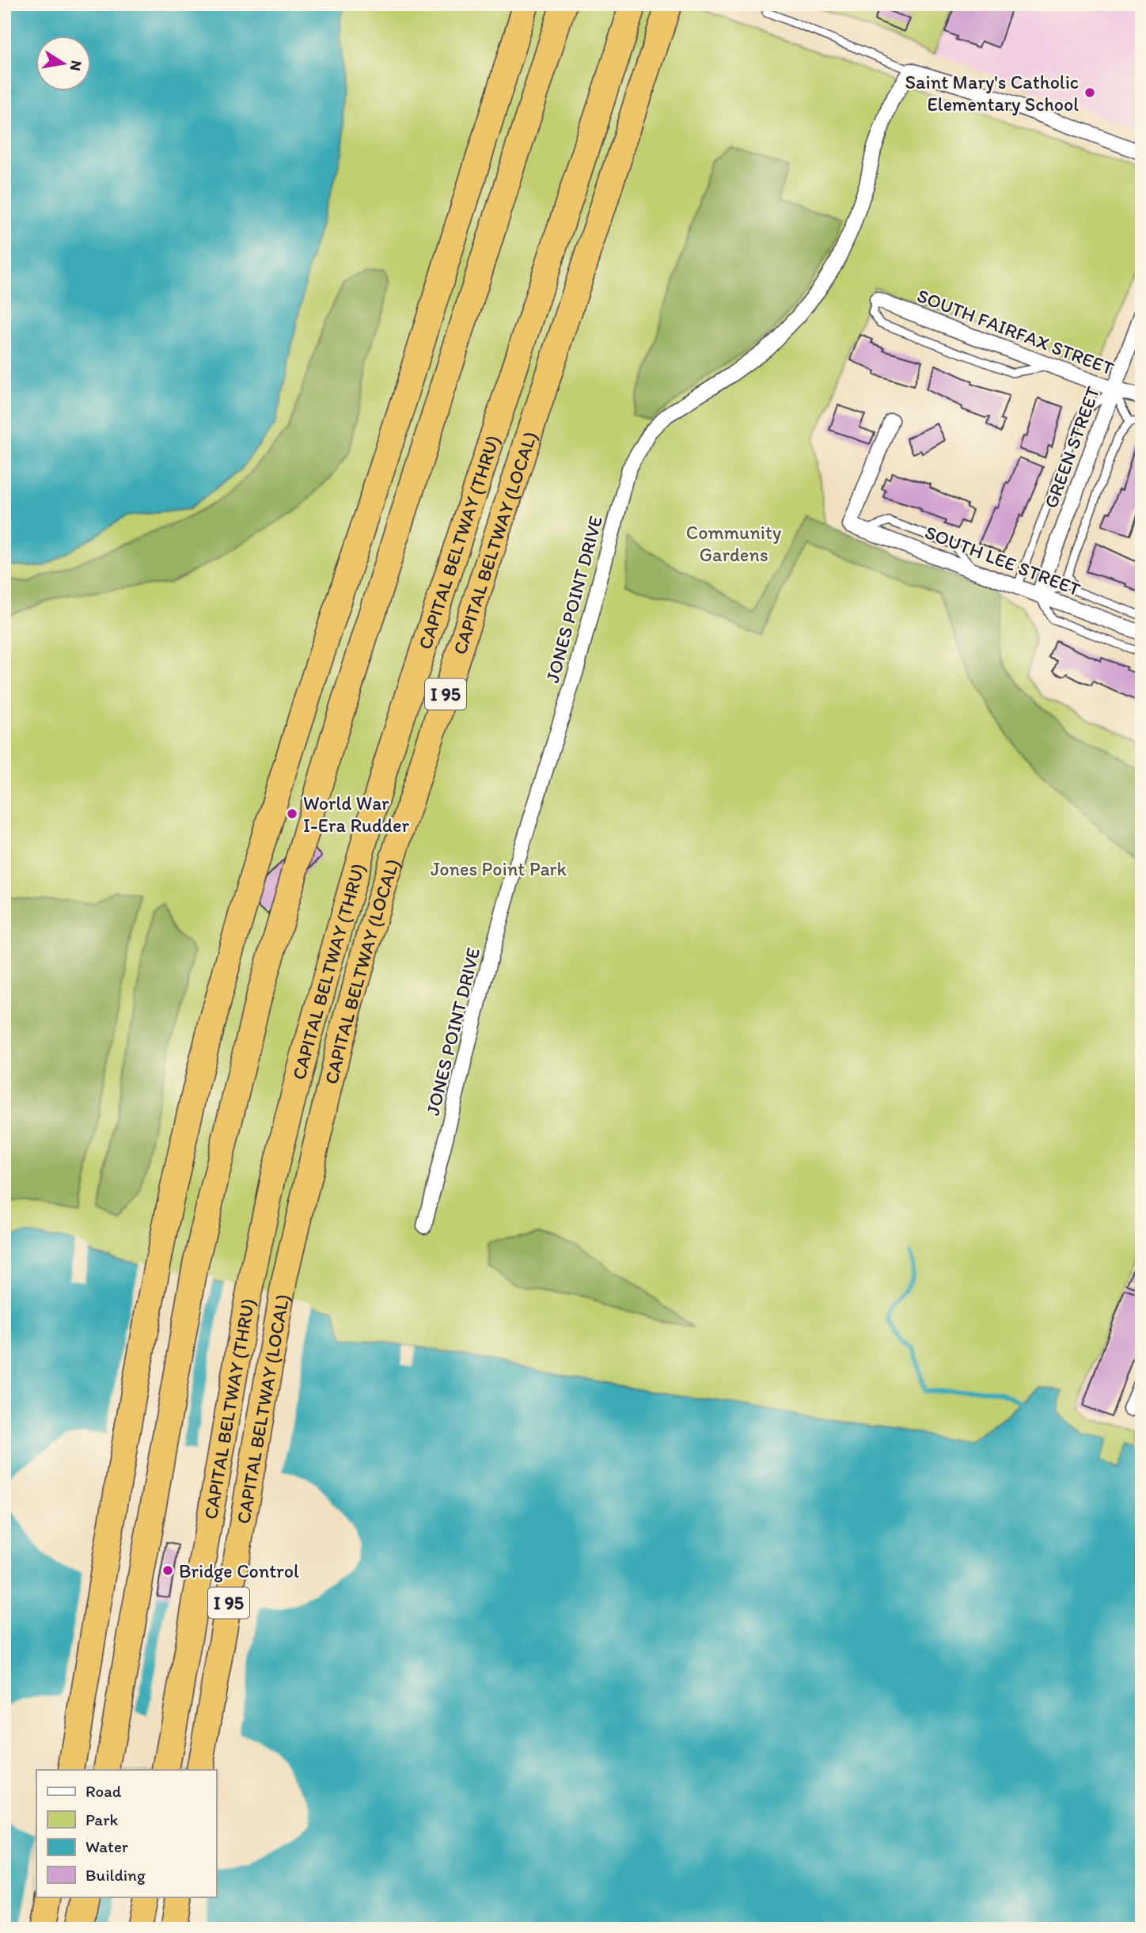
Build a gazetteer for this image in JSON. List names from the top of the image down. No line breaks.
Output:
{"streets":{"highway":["CAPITAL BELTWAY (THRU)","CAPITAL BELTWAY (LOCAL)","I 95"],"street":["SOUTH FAIRFAX STREET","GREEN STREET","SOUTH LEE STREET","JONES POINT DRIVE"]},"crossings":[["SOUTH FAIRFAX STREET","GREEN STREET"],["GREEN STREET","SOUTH LEE STREET"]],"parks":["Community Gardens","Jones Point Park"],"places":["Saint Mary's Catholic Elementary School","World War I-Era Rudder","Bridge Control"],"legend":["Road","Park","Water","Building"],"north":"right"}
